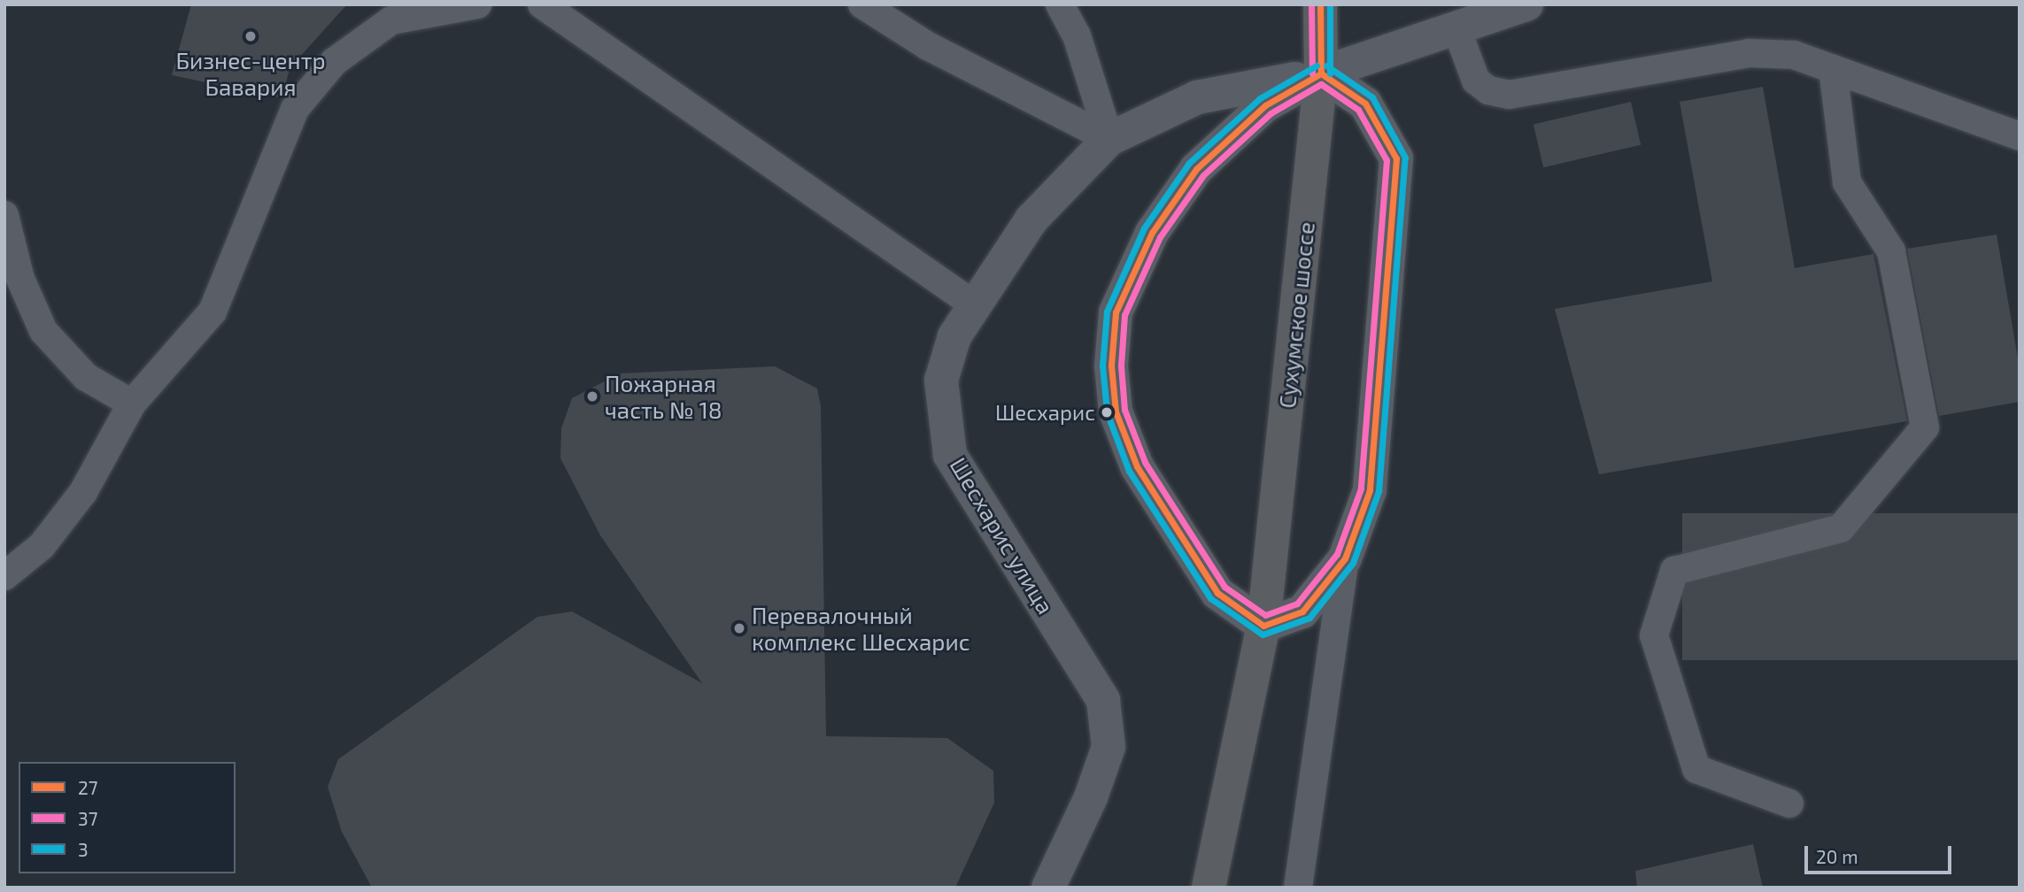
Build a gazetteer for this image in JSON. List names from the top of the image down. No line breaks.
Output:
{"streets":{"highway":["Сухумское шоссе"],"street":["Шесхарис улица"]},"crossings":[["Сухумское шоссе","Шесхарис улица"]],"places":["Бизнес-центр Бавария","Пожарная часть № 18","Шесхарис","Перевалочный комплекс Шесхарис"],"lines":["transit line 27","transit line 37","transit line 3"],"legend":["27","37","3"],"scale_bar":"20 m"}
